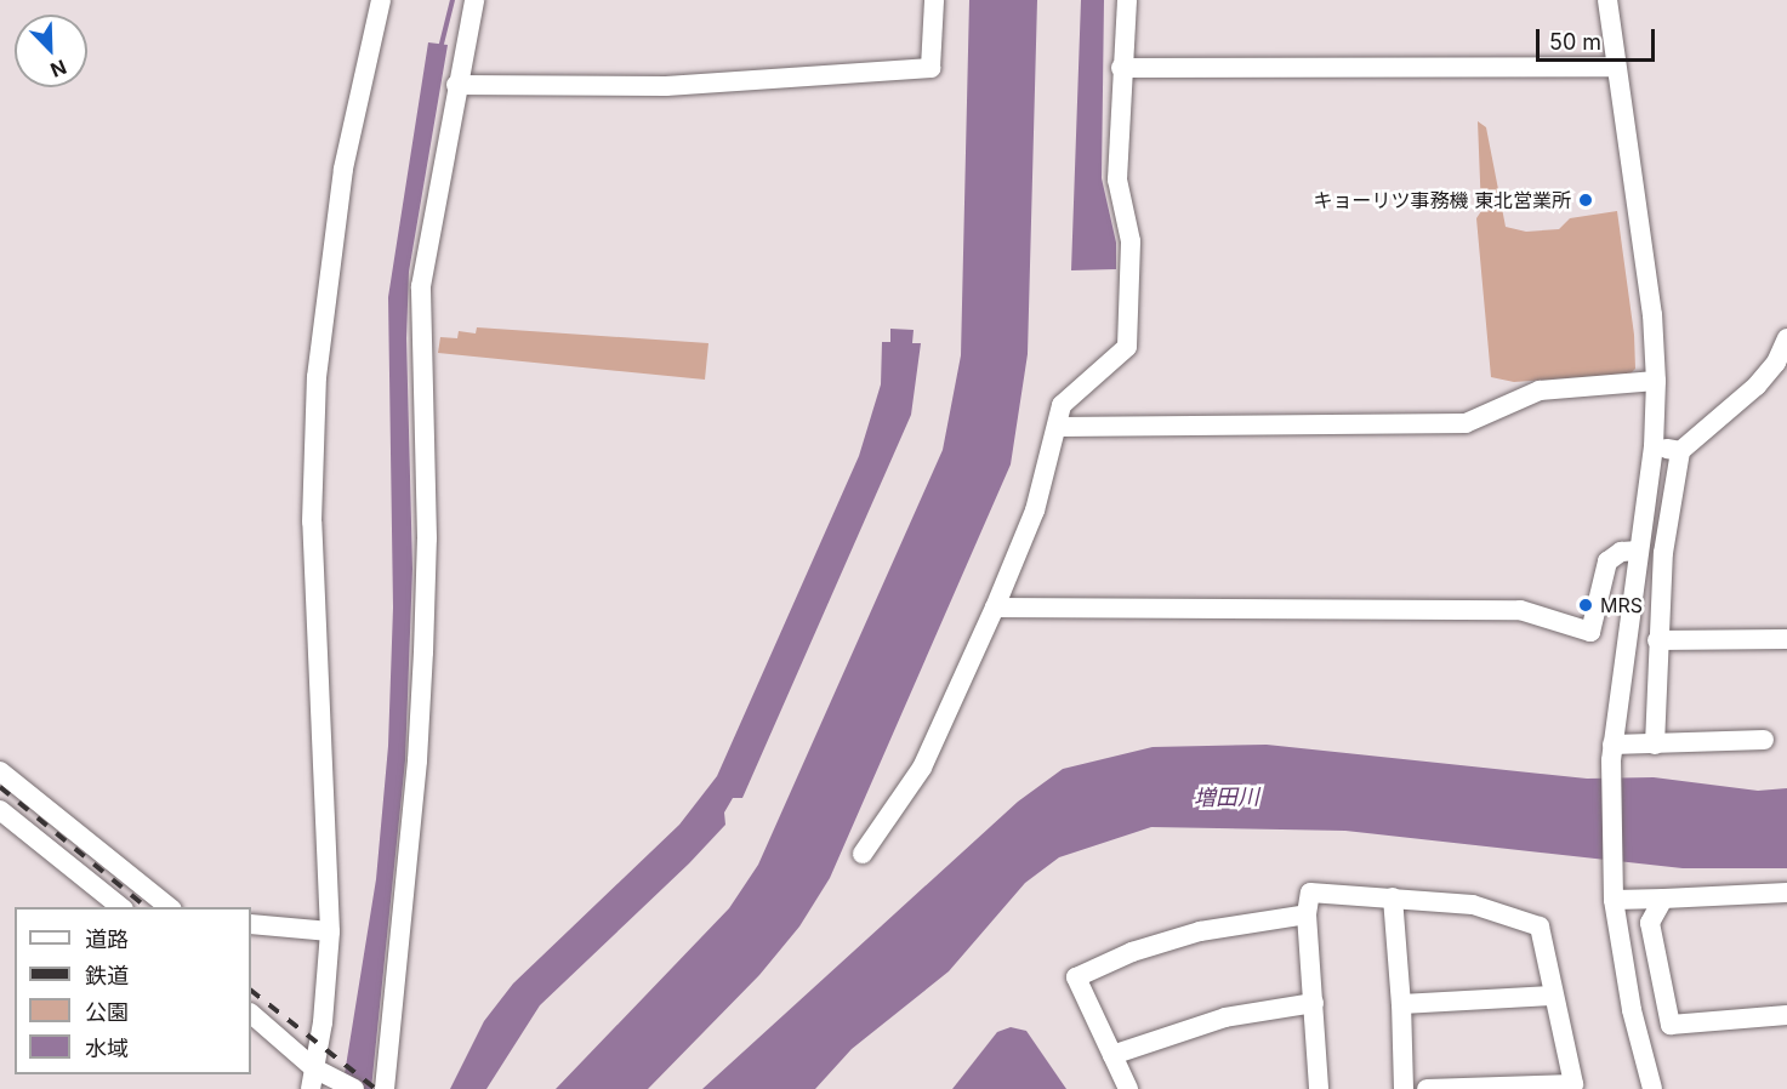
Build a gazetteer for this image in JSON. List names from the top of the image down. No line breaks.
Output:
{"water":["増田川"],"places":["キョーリツ事務機 東北営業所","MRS"],"legend":["道路","鉄道","公園","水域"],"scale_bar":"50 m","north":"bottom right"}
